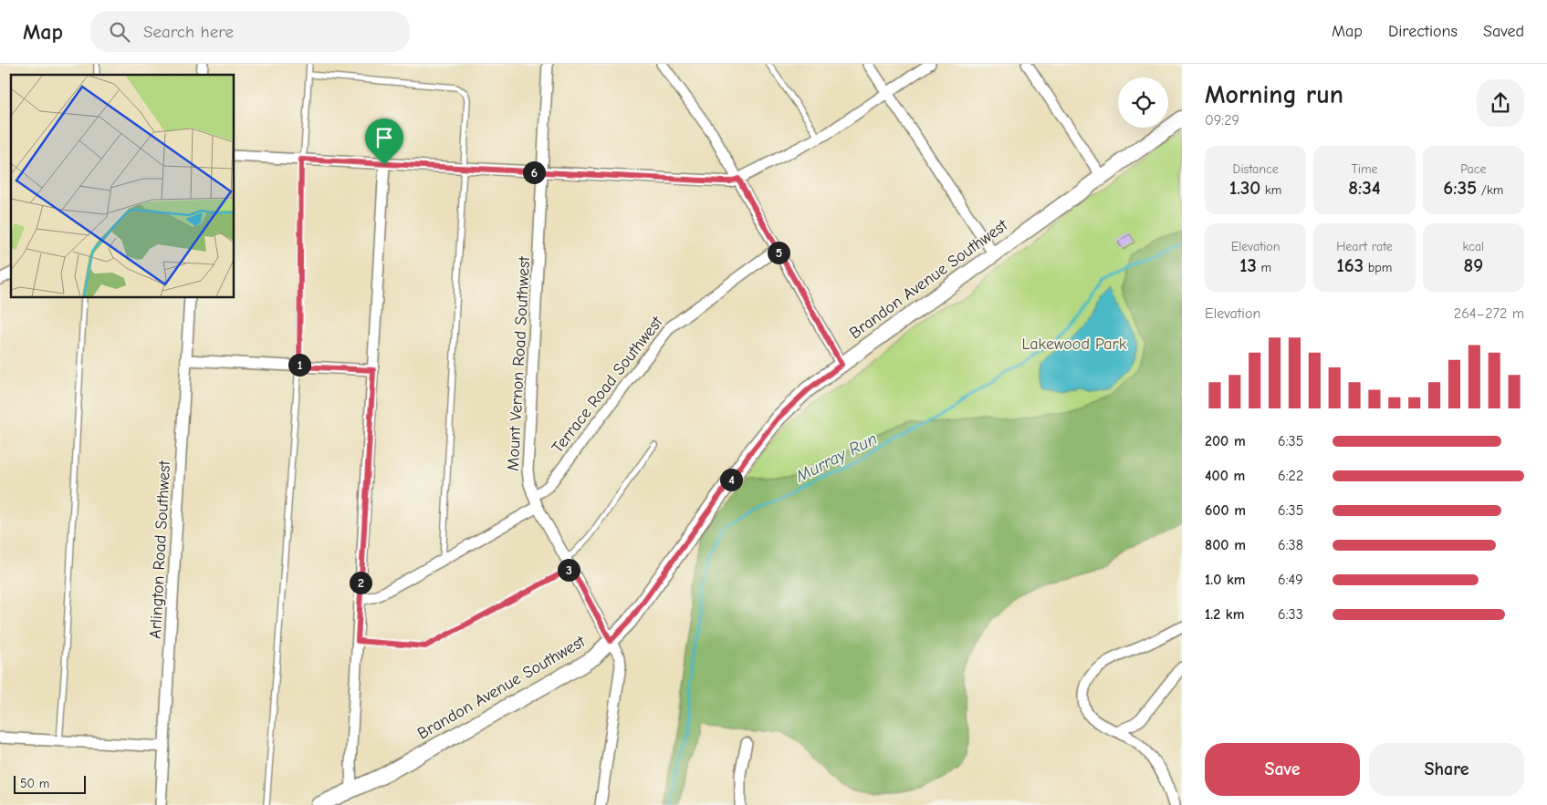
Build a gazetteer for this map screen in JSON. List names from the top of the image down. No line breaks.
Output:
{"streets":{"main road":["Brandon Avenue Southwest"],"street":["Mount Vernon Road Southwest","Terrace Road Southwest","Arlington Road Southwest"]},"crossings":[["Brandon Avenue Southwest","Mount Vernon Road Southwest"],["Mount Vernon Road Southwest","Terrace Road Southwest"]],"water":["Murray Run"],"parks":["Lakewood Park"],"scale_bar":"50 m","page":{"header":"Map","search":"Search here","nav":["Map","Directions","Saved"],"heading":["Morning run","09:29"],"stats":[["Distance","1.30 km"],["Time","8:34"],["Pace","6:35 /km"],["Elevation","13 m"],["Heart rate","163 bpm"],["kcal","89"]],"pins":["6","5","1","4","3","2"],"chart":["Elevation","264–272 m"],"list":[{"name":"200 m","note":"6:35"},{"name":"400 m","note":"6:22"},{"name":"600 m","note":"6:35"},{"name":"800 m","note":"6:38"},{"name":"1.0 km","note":"6:49"},{"name":"1.2 km","note":"6:33"}],"buttons":["Save","Share"],"scale":"50 m"}}
